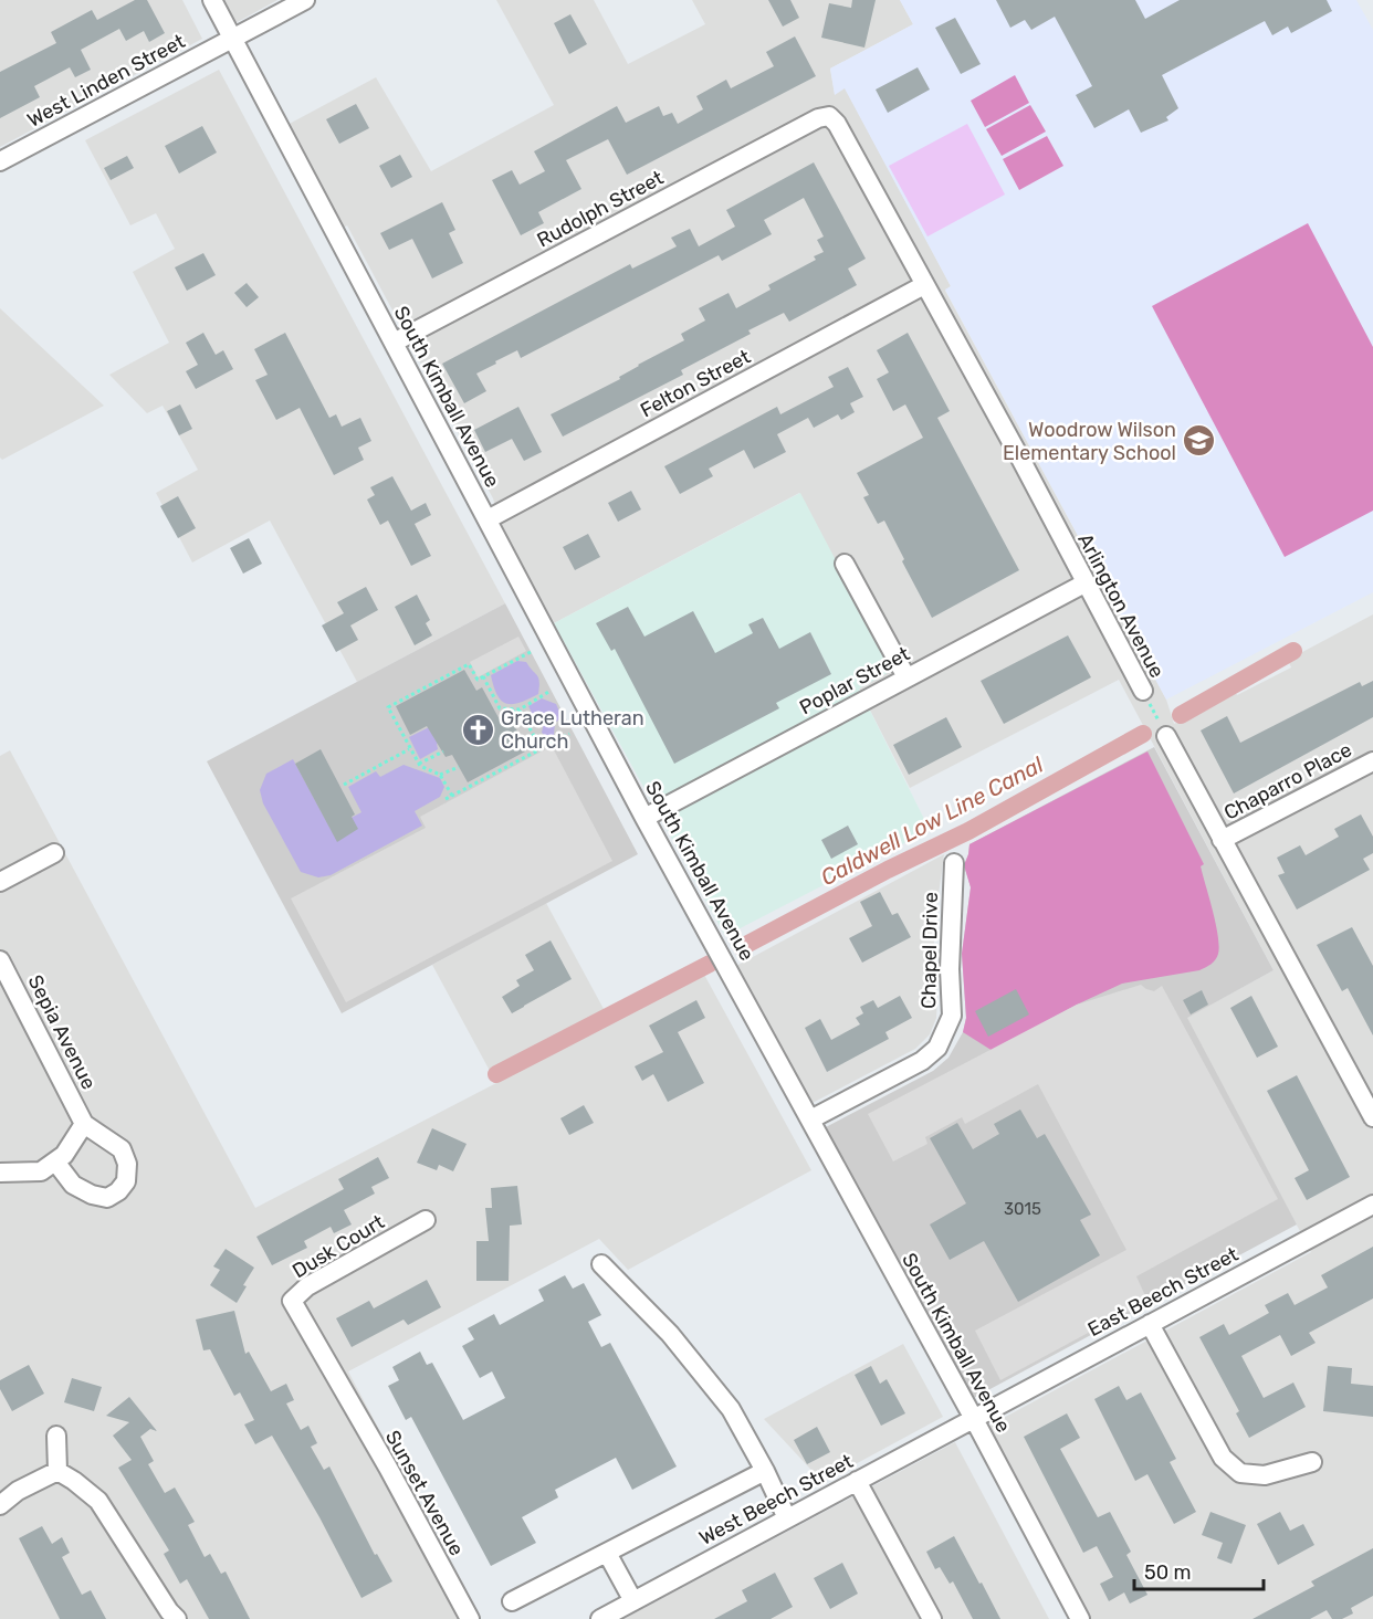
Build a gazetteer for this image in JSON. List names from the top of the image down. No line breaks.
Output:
{"streets":{"street":["West Linden Street","Rudolph Street","Felton Street","South Kimball Avenue","Arlington Avenue","Poplar Street","Chaparro Place","Chapel Drive","Sepia Avenue","Dusk Court","East Beech Street","Sunset Avenue","West Beech Street"]},"crossings":[["West Linden Street","South Kimball Avenue"],["Rudolph Street","South Kimball Avenue"],["Rudolph Street","Arlington Avenue"],["Felton Street","South Kimball Avenue"],["Felton Street","Arlington Avenue"],["South Kimball Avenue","Poplar Street"],["South Kimball Avenue","Chapel Drive"],["South Kimball Avenue","East Beech Street"],["South Kimball Avenue","West Beech Street"],["Arlington Avenue","Poplar Street"],["Dusk Court","Sunset Avenue"],["East Beech Street","West Beech Street"]],"water":["Caldwell Low Line Canal"],"places":{"school or university":["Woodrow Wilson Elementary School"],"church":["Grace Lutheran Church"]},"house_numbers":["3015"],"scale_bar":"50 m"}
